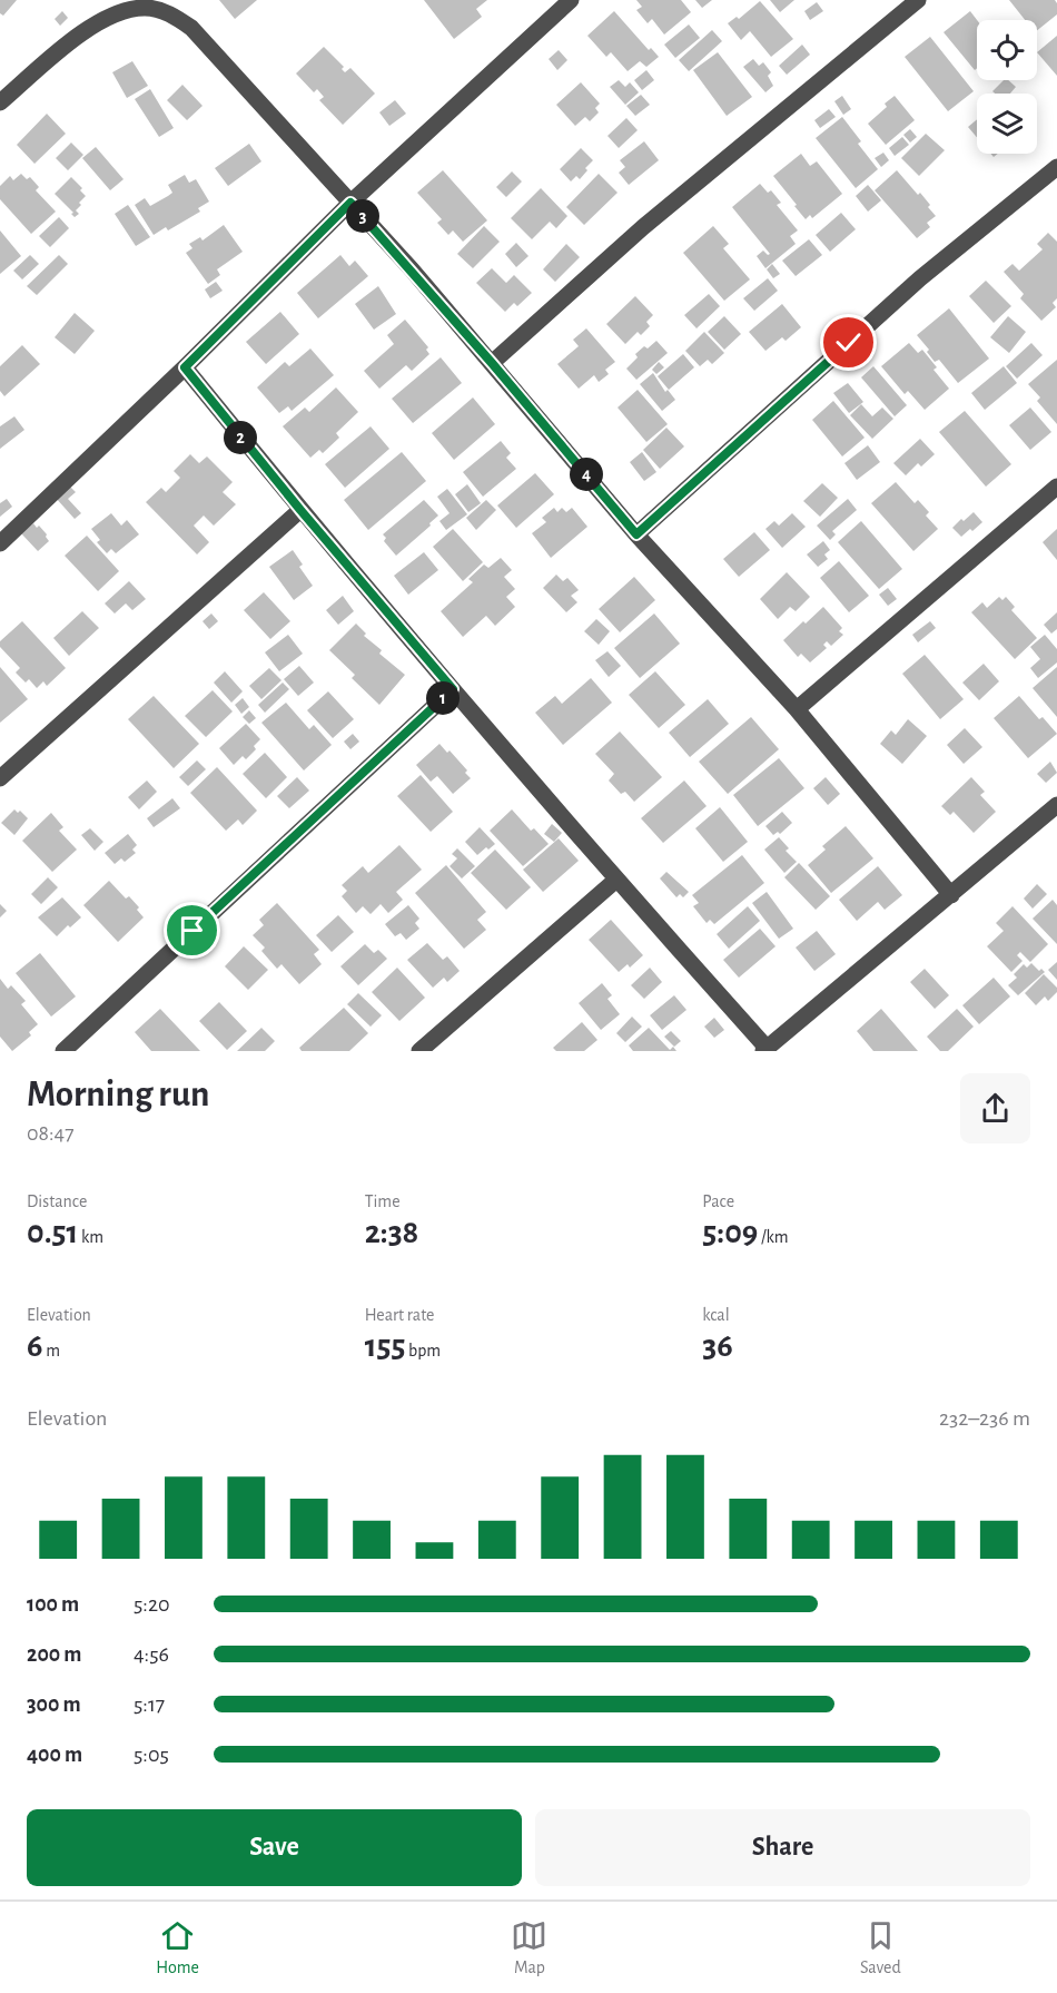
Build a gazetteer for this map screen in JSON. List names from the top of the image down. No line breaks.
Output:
{"page":{"pins":["3","2","4","1"],"heading":["Morning run","08:47"],"stats":[["Distance","0.51 km"],["Time","2:38"],["Pace","5:09 /km"],["Elevation","6 m"],["Heart rate","155 bpm"],["kcal","36"]],"chart":["Elevation","232–236 m"],"list":[{"name":"100 m","note":"5:20"},{"name":"200 m","note":"4:56"},{"name":"300 m","note":"5:17"},{"name":"400 m","note":"5:05"}],"buttons":["Save","Share"],"tabs":["Home","Map","Saved"]}}
